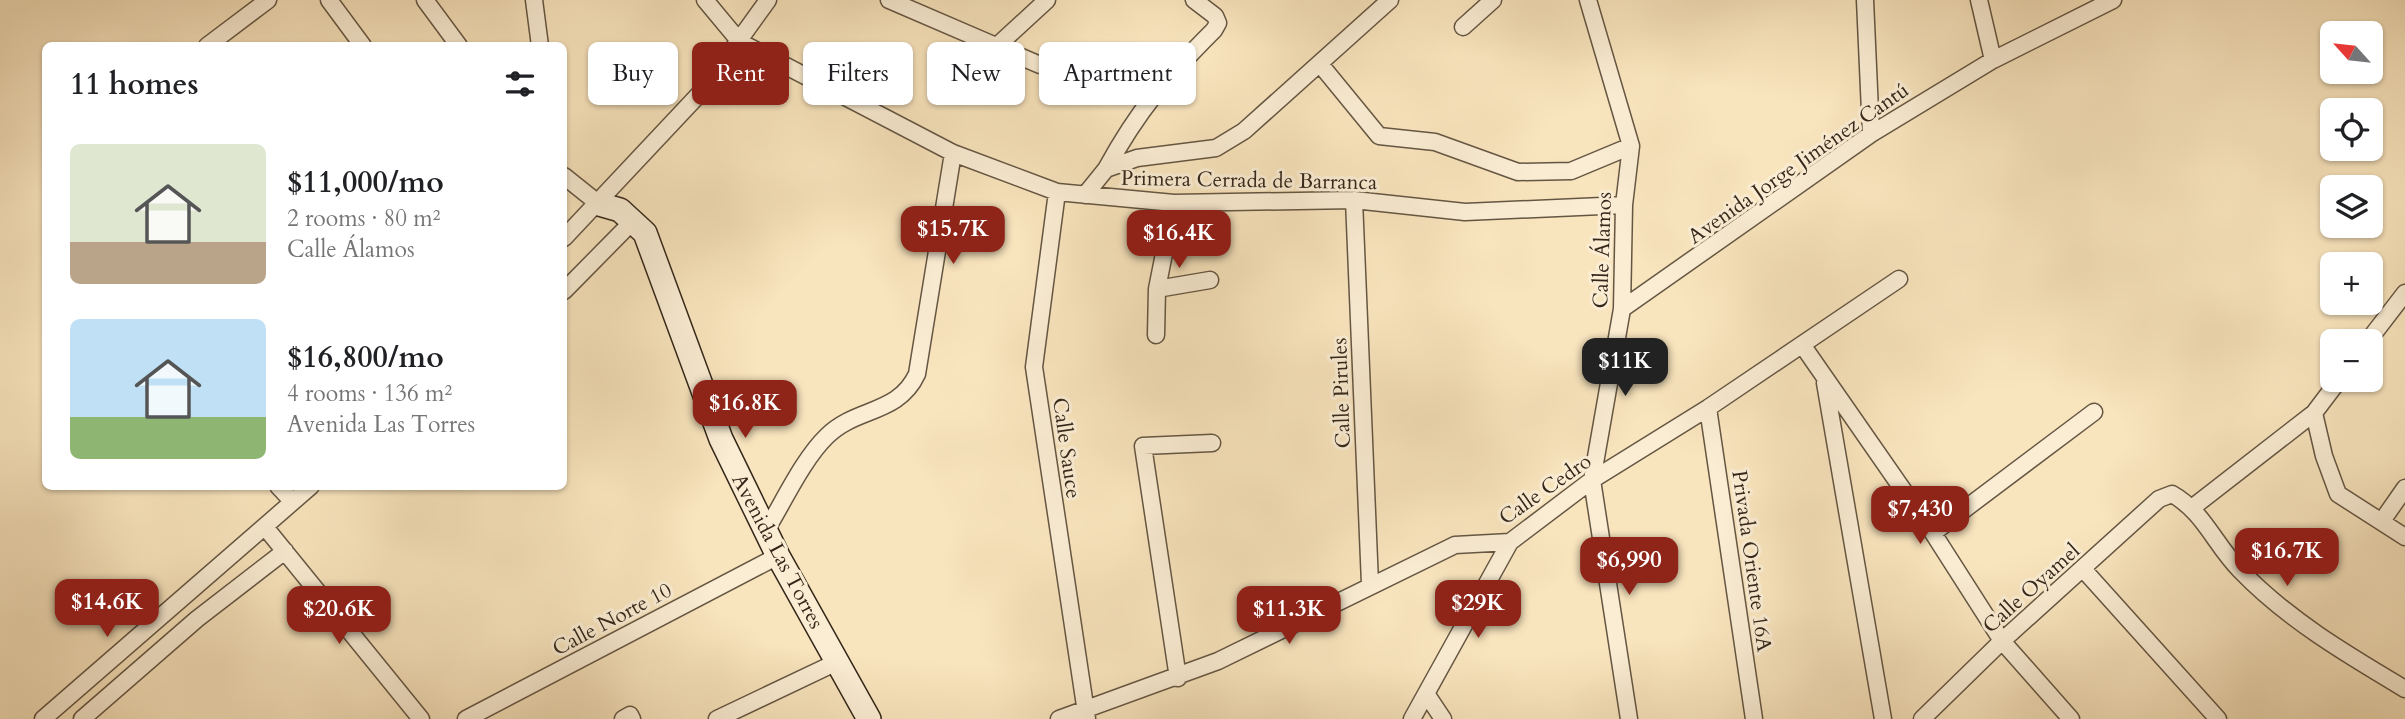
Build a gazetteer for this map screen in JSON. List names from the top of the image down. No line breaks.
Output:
{"streets":{"main road":["Avenida Las Torres"],"street":["Avenida Jorge Jiménez Cantú","Primera Cerrada de Barranca","Calle Álamos","Calle Pirules","Calle Sauce","Calle Cedro","Privada Oriente 16A","Calle Oyamel","Calle Norte 10"]},"crossings":[["Avenida Jorge Jiménez Cantú","Calle Álamos"],["Primera Cerrada de Barranca","Calle Álamos"],["Primera Cerrada de Barranca","Calle Pirules"],["Primera Cerrada de Barranca","Calle Sauce"],["Calle Álamos","Calle Cedro"],["Calle Pirules","Calle Cedro"],["Calle Sauce","Calle Cedro"],["Calle Cedro","Privada Oriente 16A"],["Avenida Las Torres","Calle Norte 10"]],"north":"top left","page":{"map_buttons":["+","−"],"chip":["Buy","Rent","Filters","New","Apartment"],"heading":"11 homes","list":[{"name":"$11,000/mo","note":"2 rooms · 80 m² · Calle Álamos"},{"name":"$16,800/mo","note":"4 rooms · 136 m² · Avenida Las Torres"}],"price":["$15.7K","$16.4K","$11K","$16.8K","$7,430","$16.7K","$6,990","$14.6K","$29K","$20.6K","$11.3K"]}}
